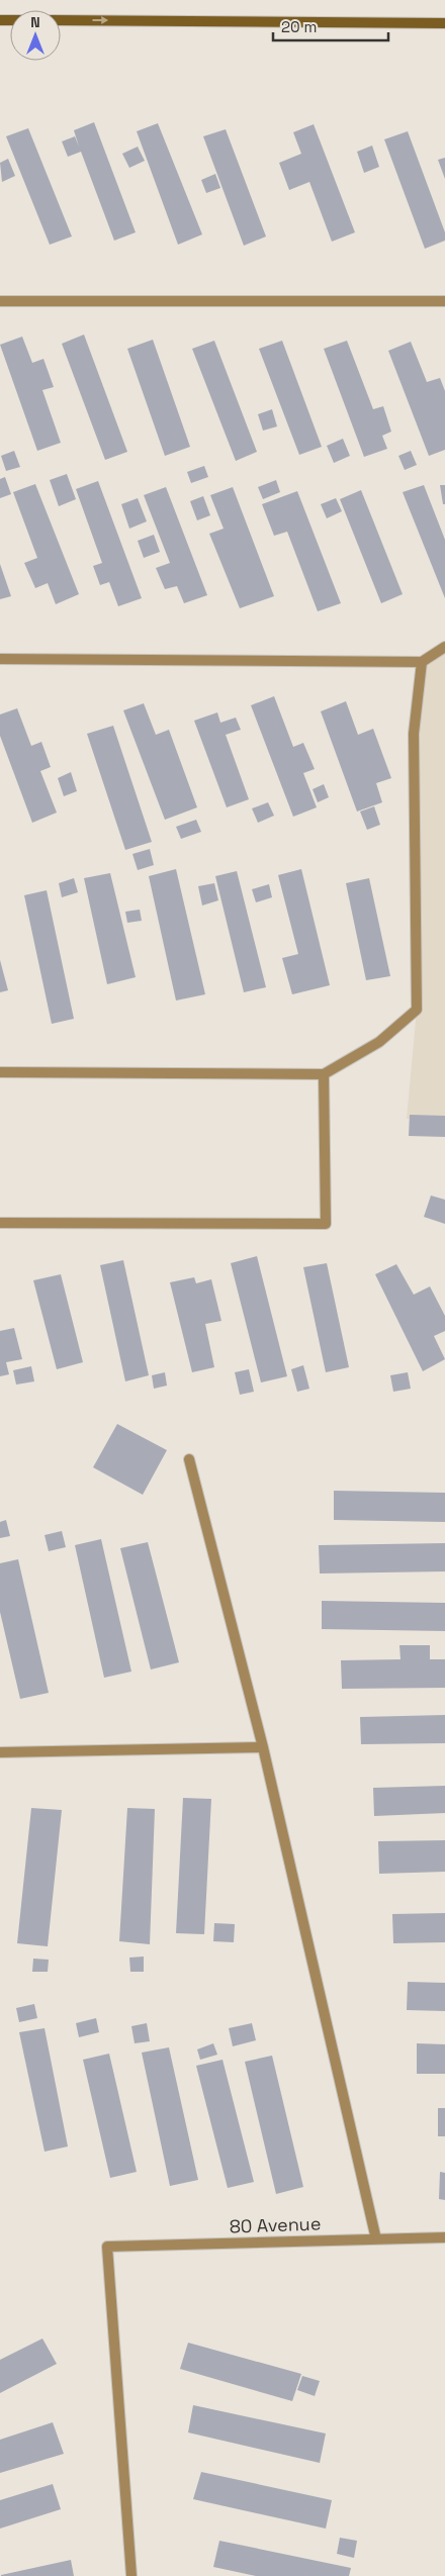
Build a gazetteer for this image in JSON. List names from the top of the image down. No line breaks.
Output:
{"streets":{"street":["80 Avenue"]},"scale_bar":"20 m","north":"top"}
